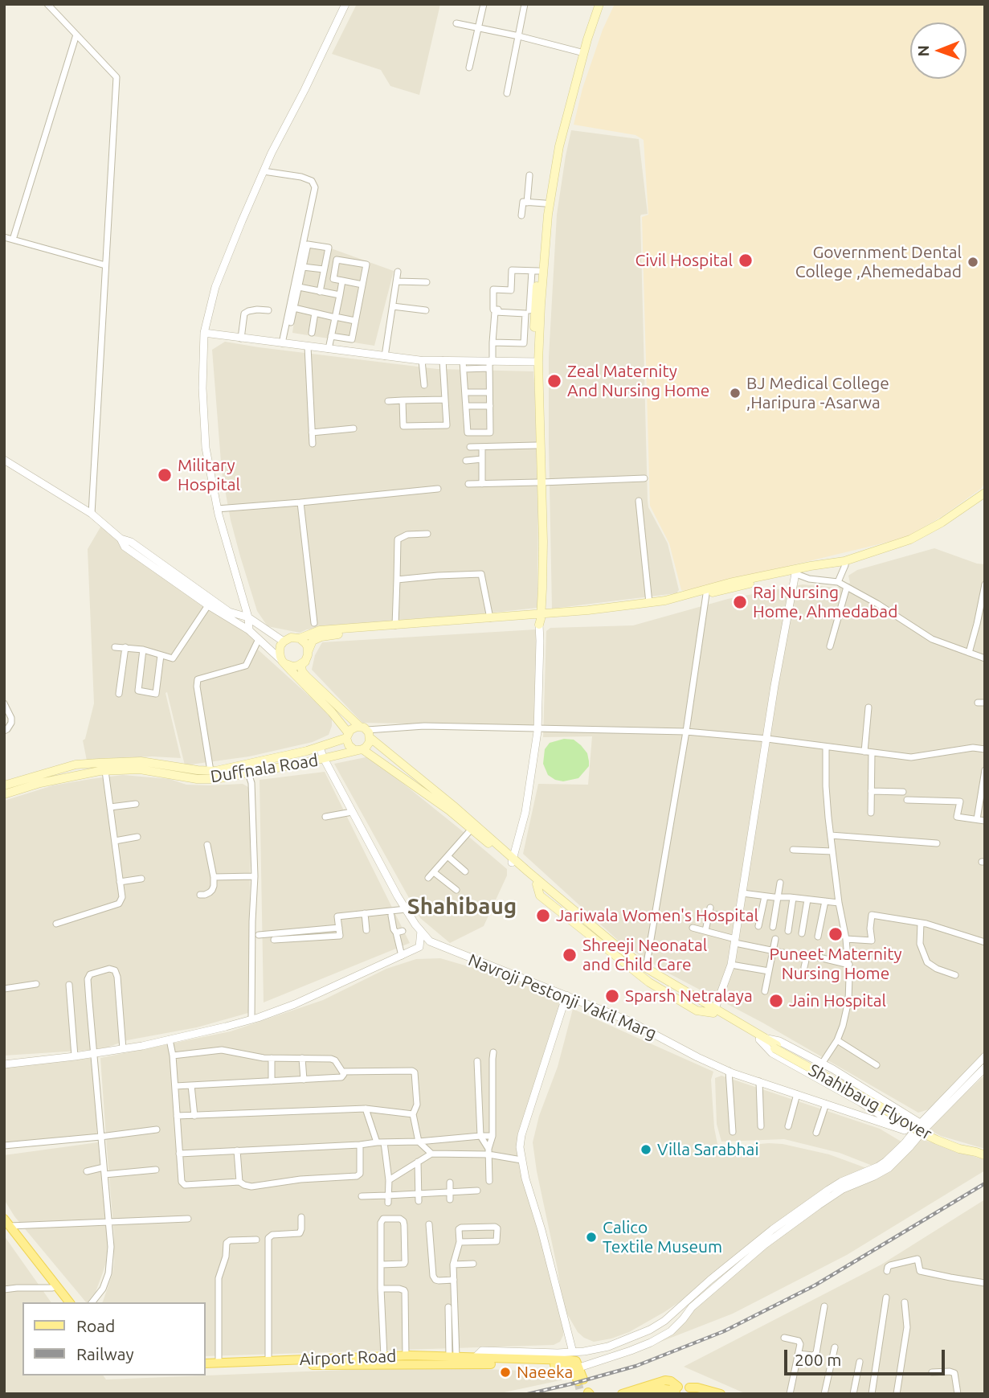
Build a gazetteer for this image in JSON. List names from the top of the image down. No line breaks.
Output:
{"streets":{"main road":["Duffnala Road","Shahibaug Flyover","Airport Road"],"street":["Navroji Pestonji Vakil Marg"]},"crossings":[["Duffnala Road","Navroji Pestonji Vakil Marg"]],"districts":["Shahibaug"],"places":["Civil Hospital","Government Dental College ,Ahemedabad","Zeal Maternity And Nursing Home","BJ Medical College ,Haripura -Asarwa","Military Hospital","Raj Nursing Home, Ahmedabad","Jariwala Women's Hospital","Puneet Maternity Nursing Home","Shreeji Neonatal and Child Care","Sparsh Netralaya","Jain Hospital","Villa Sarabhai","Calico Textile Museum","Naeeka"],"legend":["Road","Railway"],"scale_bar":"200 m","north":"left"}
